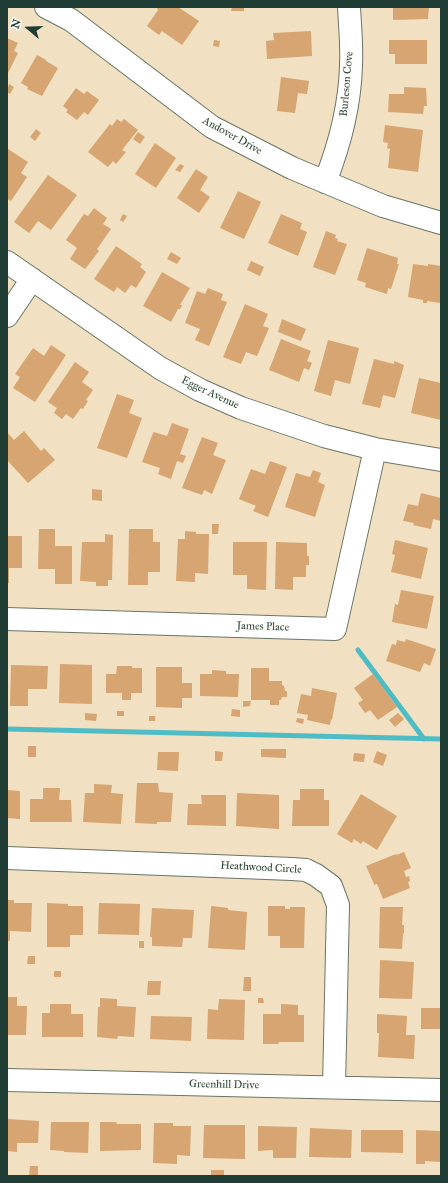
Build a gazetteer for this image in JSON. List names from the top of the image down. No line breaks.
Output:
{"streets":{"street":["Burleson Cove","Andover Drive","Egger Avenue","James Place","Heathwood Circle","Greenhill Drive"]},"crossings":[["Burleson Cove","Andover Drive"],["Egger Avenue","James Place"],["Heathwood Circle","Greenhill Drive"]],"north":"left"}
